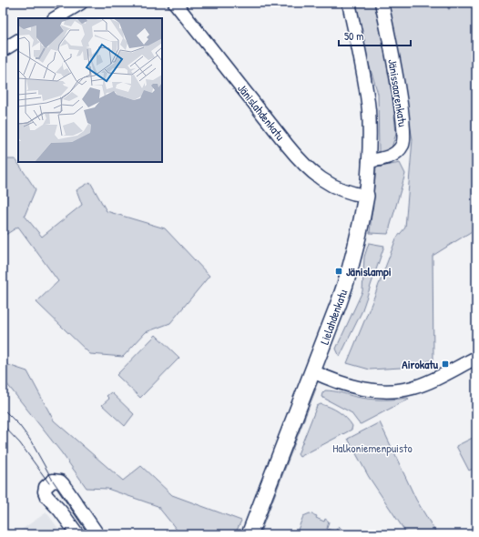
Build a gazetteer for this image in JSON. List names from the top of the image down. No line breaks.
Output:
{"streets":{"main road":["Lielahdenkatu"],"street":["Jänissaarenkatu","Jänislahdenkatu"]},"crossings":[["Jänissaarenkatu","Lielahdenkatu"],["Jänislahdenkatu","Lielahdenkatu"]],"parks":["Halkoniemenpuisto"],"places":{"transit":["Jänislampi","Airokatu"]},"scale_bar":"50 m"}
